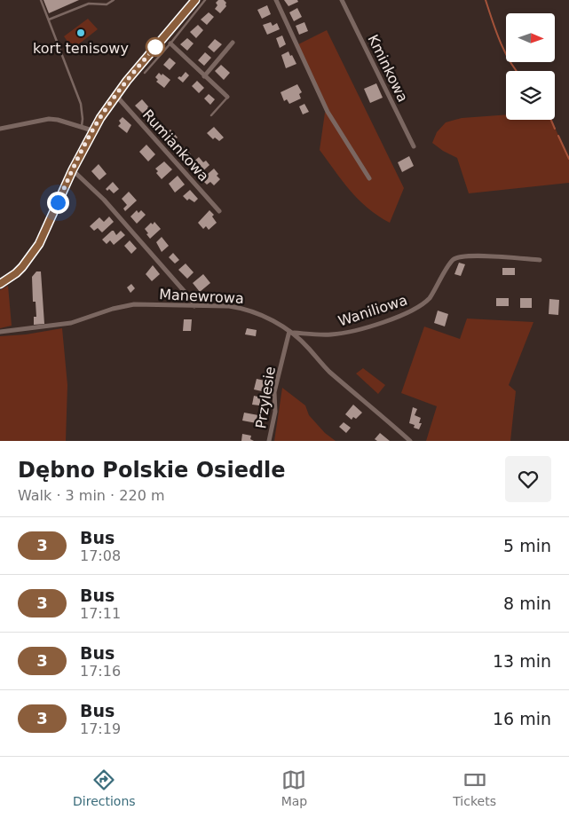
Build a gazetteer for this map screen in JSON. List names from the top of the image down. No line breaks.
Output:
{"streets":{"street":["Kminkowa","Rumiankowa","Manewrowa","Waniliowa","Przylesie"]},"crossings":[["Manewrowa","Waniliowa"],["Manewrowa","Przylesie"],["Waniliowa","Przylesie"]],"places":["kort tenisowy"],"lines":["bus line 3"],"north":"right","page":{"heading":["Dębno Polskie Osiedle","Walk · 3 min · 220 m"],"list":[{"mark":"3","name":"Bus","note":"17:08","value":"5 min"},{"mark":"3","name":"Bus","note":"17:11","value":"8 min"},{"mark":"3","name":"Bus","note":"17:16","value":"13 min"},{"mark":"3","name":"Bus","note":"17:19","value":"16 min"}],"tabs":["Directions","Map","Tickets"]}}
